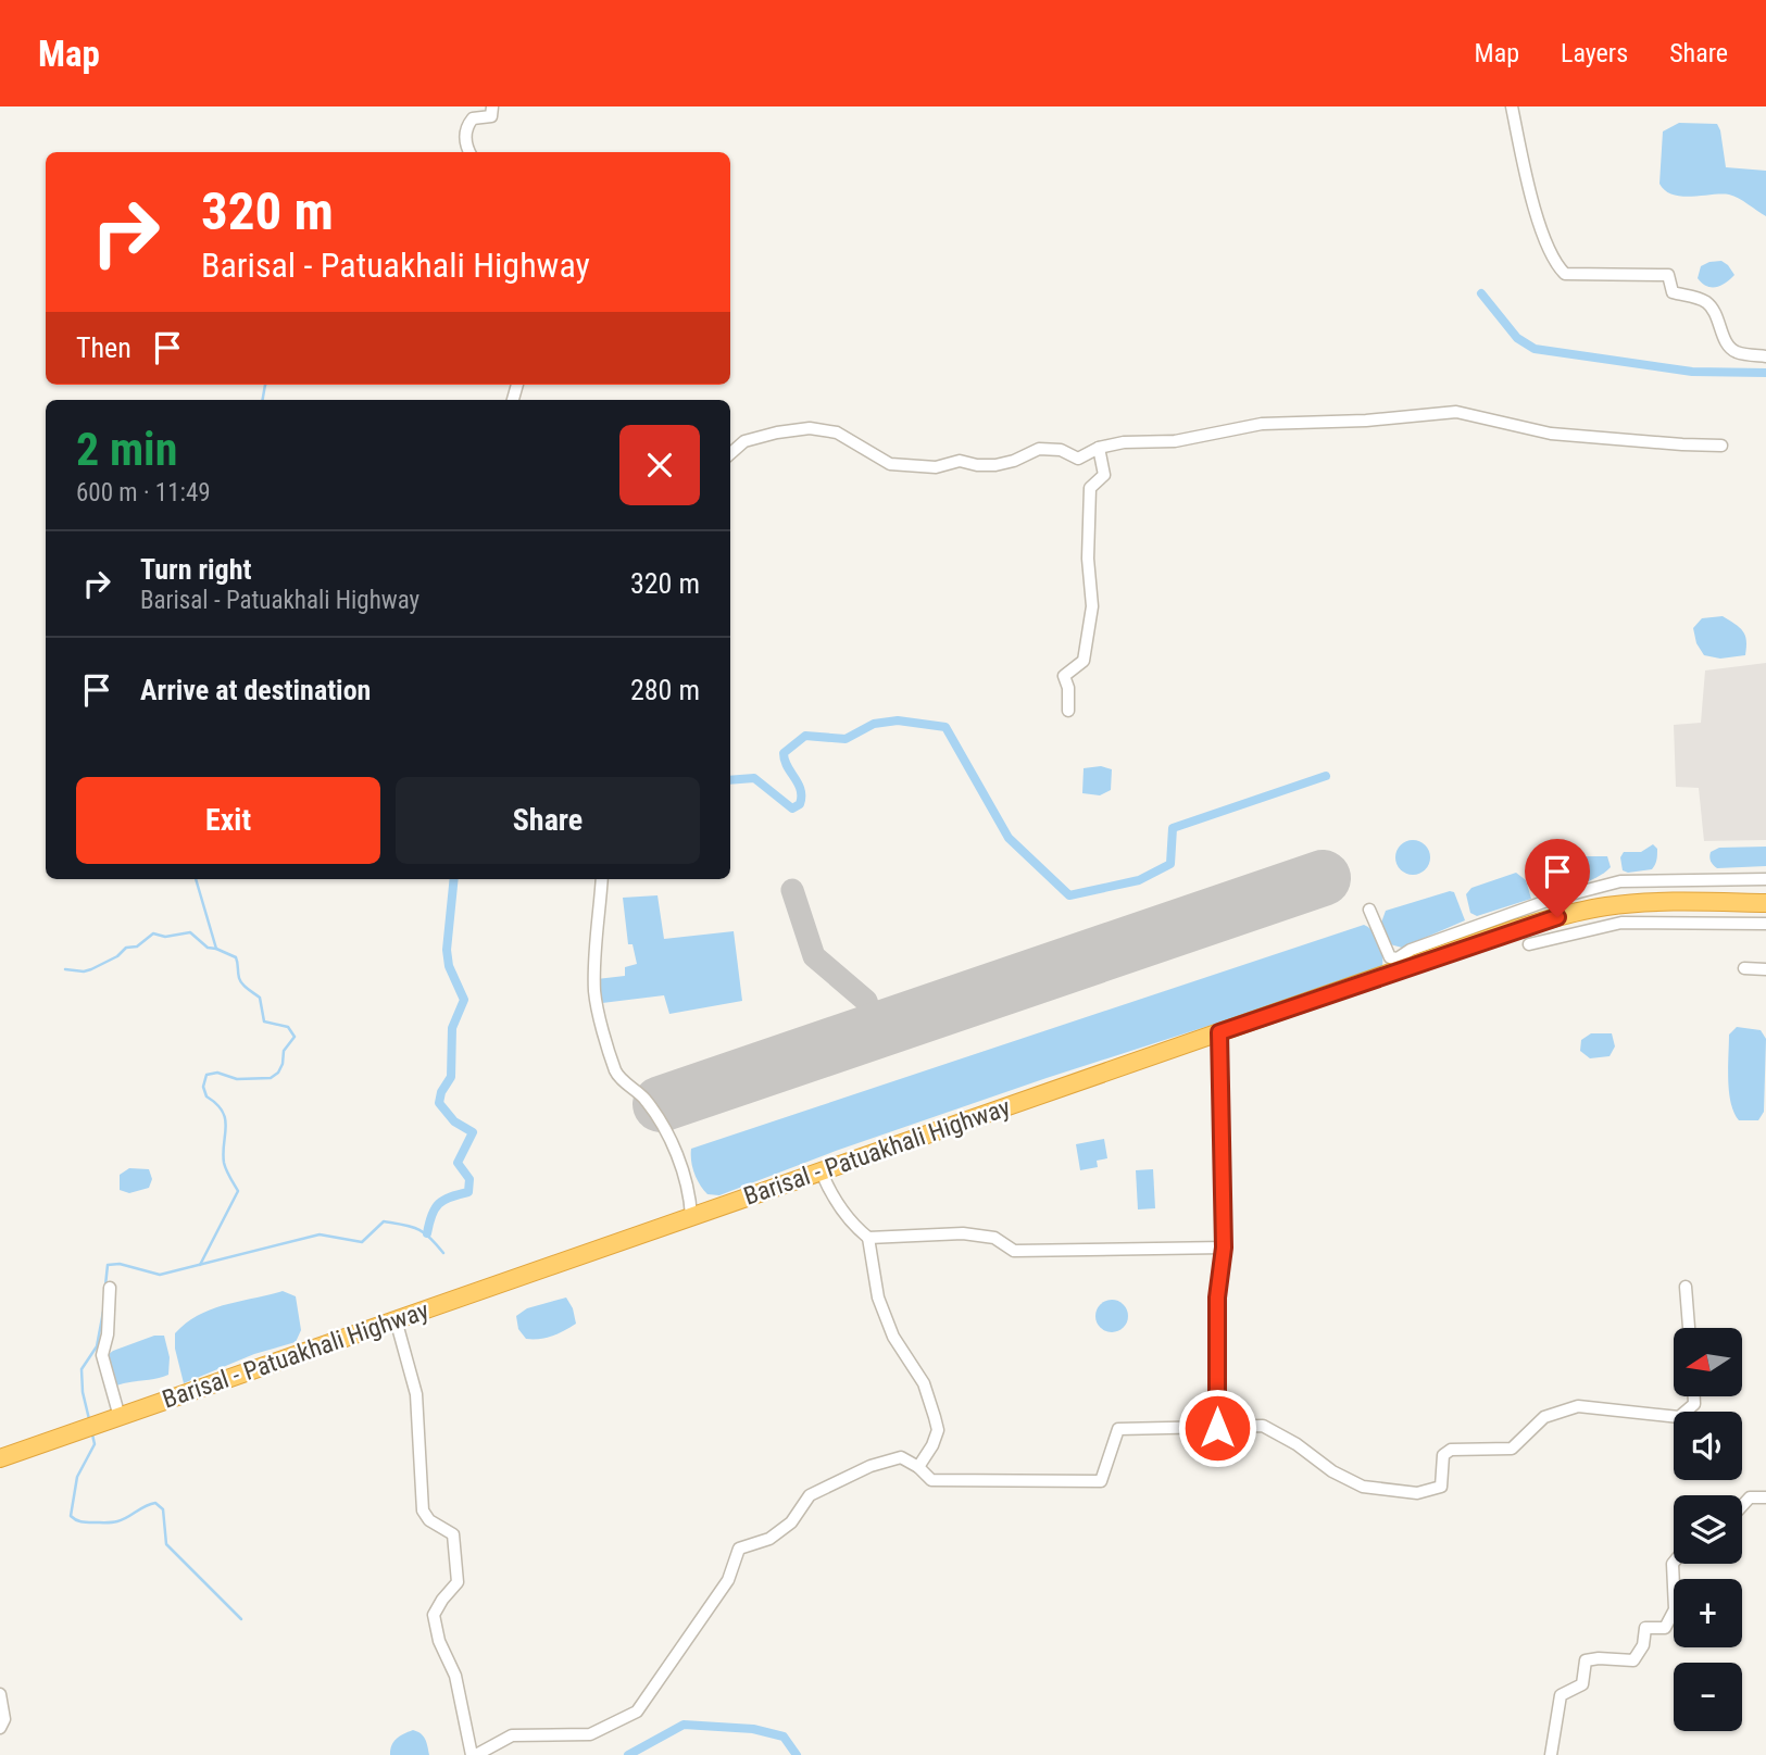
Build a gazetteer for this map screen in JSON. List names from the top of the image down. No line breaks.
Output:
{"streets":{"highway":["Barisal - Patuakhali Highway"]},"north":"left","page":{"header":"Map","nav":["Map","Layers","Share"],"turn":["320 m","Barisal - Patuakhali Highway"],"then":"Then","heading":["2 min","600 m · 11:49"],"list":[{"name":"Turn right","note":"Barisal - Patuakhali Highway","value":"320 m"},{"name":"Arrive at destination","value":"280 m"}],"buttons":["Exit","Share"],"map_buttons":["+","−"]}}
